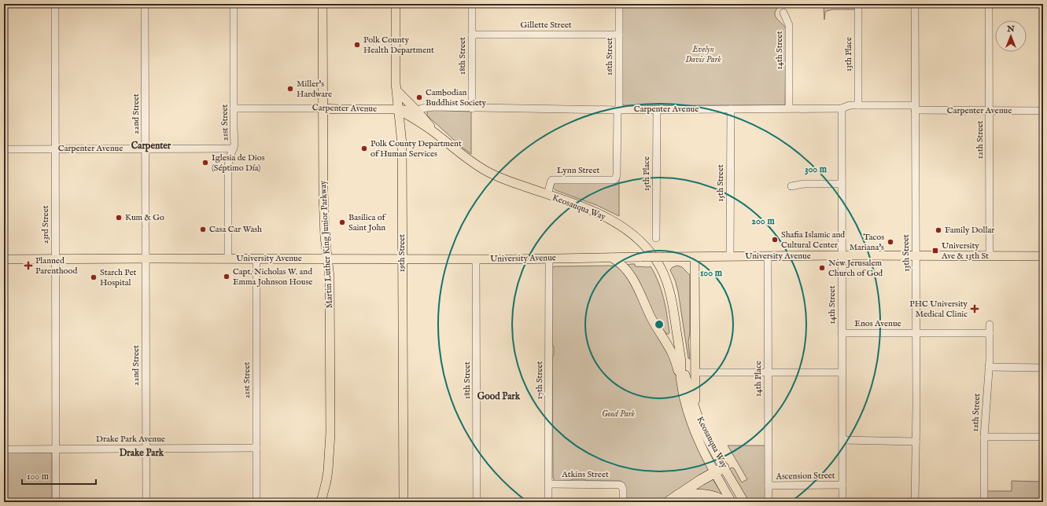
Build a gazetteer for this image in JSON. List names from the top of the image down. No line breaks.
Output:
{"streets":{"main road":["Carpenter Avenue","Keosauqua Way","Martin Luther King Junior Parkway","19th Street","University Avenue"],"street":["Gillette Street","14th Street","13th Place","18th Street","16th Street","22nd Street","21st Street","12th Street","Lynn Street","15th Place","15th Street","23rd Street","13th Street","Enos Avenue","14th Place","17th Street","Drake Park Avenue","Atkins Street","Ascension Street"]},"crossings":[["Gillette Street","18th Street"],["Gillette Street","16th Street"],["14th Street","Carpenter Avenue"],["14th Street","University Avenue"],["14th Street","Enos Avenue"],["14th Street","Ascension Street"],["13th Place","Carpenter Avenue"],["18th Street","Carpenter Avenue"],["18th Street","University Avenue"],["16th Street","Carpenter Avenue"],["16th Street","Lynn Street"],["Carpenter Avenue","22nd Street"],["Carpenter Avenue","21st Street"],["Carpenter Avenue","12th Street"],["Carpenter Avenue","15th Place"],["Carpenter Avenue","15th Street"],["Carpenter Avenue","Keosauqua Way"],["Carpenter Avenue","23rd Street"],["Carpenter Avenue","Martin Luther King Junior Parkway"],["Carpenter Avenue","19th Street"],["Carpenter Avenue","13th Street"],["22nd Street","University Avenue"],["22nd Street","Drake Park Avenue"],["21st Street","University Avenue"],["21st Street","Drake Park Avenue"],["12th Street","University Avenue"],["12th Street","Enos Avenue"],["Lynn Street","Keosauqua Way"],["15th Street","University Avenue"],["Keosauqua Way","19th Street"],["23rd Street","University Avenue"],["23rd Street","Drake Park Avenue"],["Martin Luther King Junior Parkway","University Avenue"],["19th Street","University Avenue"],["13th Street","University Avenue"],["13th Street","Enos Avenue"],["University Avenue","14th Place"],["University Avenue","17th Street"],["14th Place","Ascension Street"],["17th Street","Atkins Street"]],"districts":["Carpenter","Good Park","Drake Park"],"parks":["Evelyn Davis Park","Good Park"],"places":{"other":["Polk County Health Department","Miller's Hardware","Cambodian Buddhist Society","Polk County Department of Human Services","Iglesia de Dios (Séptimo Día)","Kum & Go","Basilica of Saint John","Casa Car Wash","Family Dollar","Shafia Islamic and Cultural Center","Tacos Mariana's","New Jerusalem Church of God","Capt. Nicholas W. and Emma Johnson House","Starch Pet Hospital"],"transit":["University Ave & 13th St"],"health":["Planned Parenthood","PHC University Medical Clinic"]},"scale_bar":"100 m","north":"top","rings":["300 m","200 m","100 m"]}
